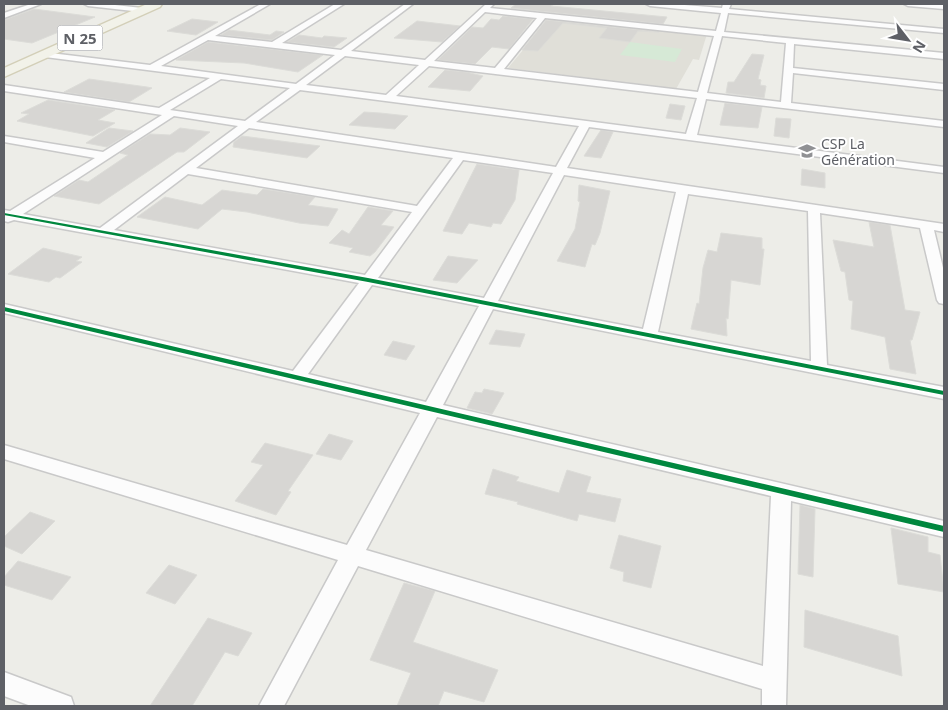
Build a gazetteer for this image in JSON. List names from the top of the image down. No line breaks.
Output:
{"streets":{"main road":["N 25"]},"places":{"school or university":["CSP La Génération"]},"north":"bottom right"}
